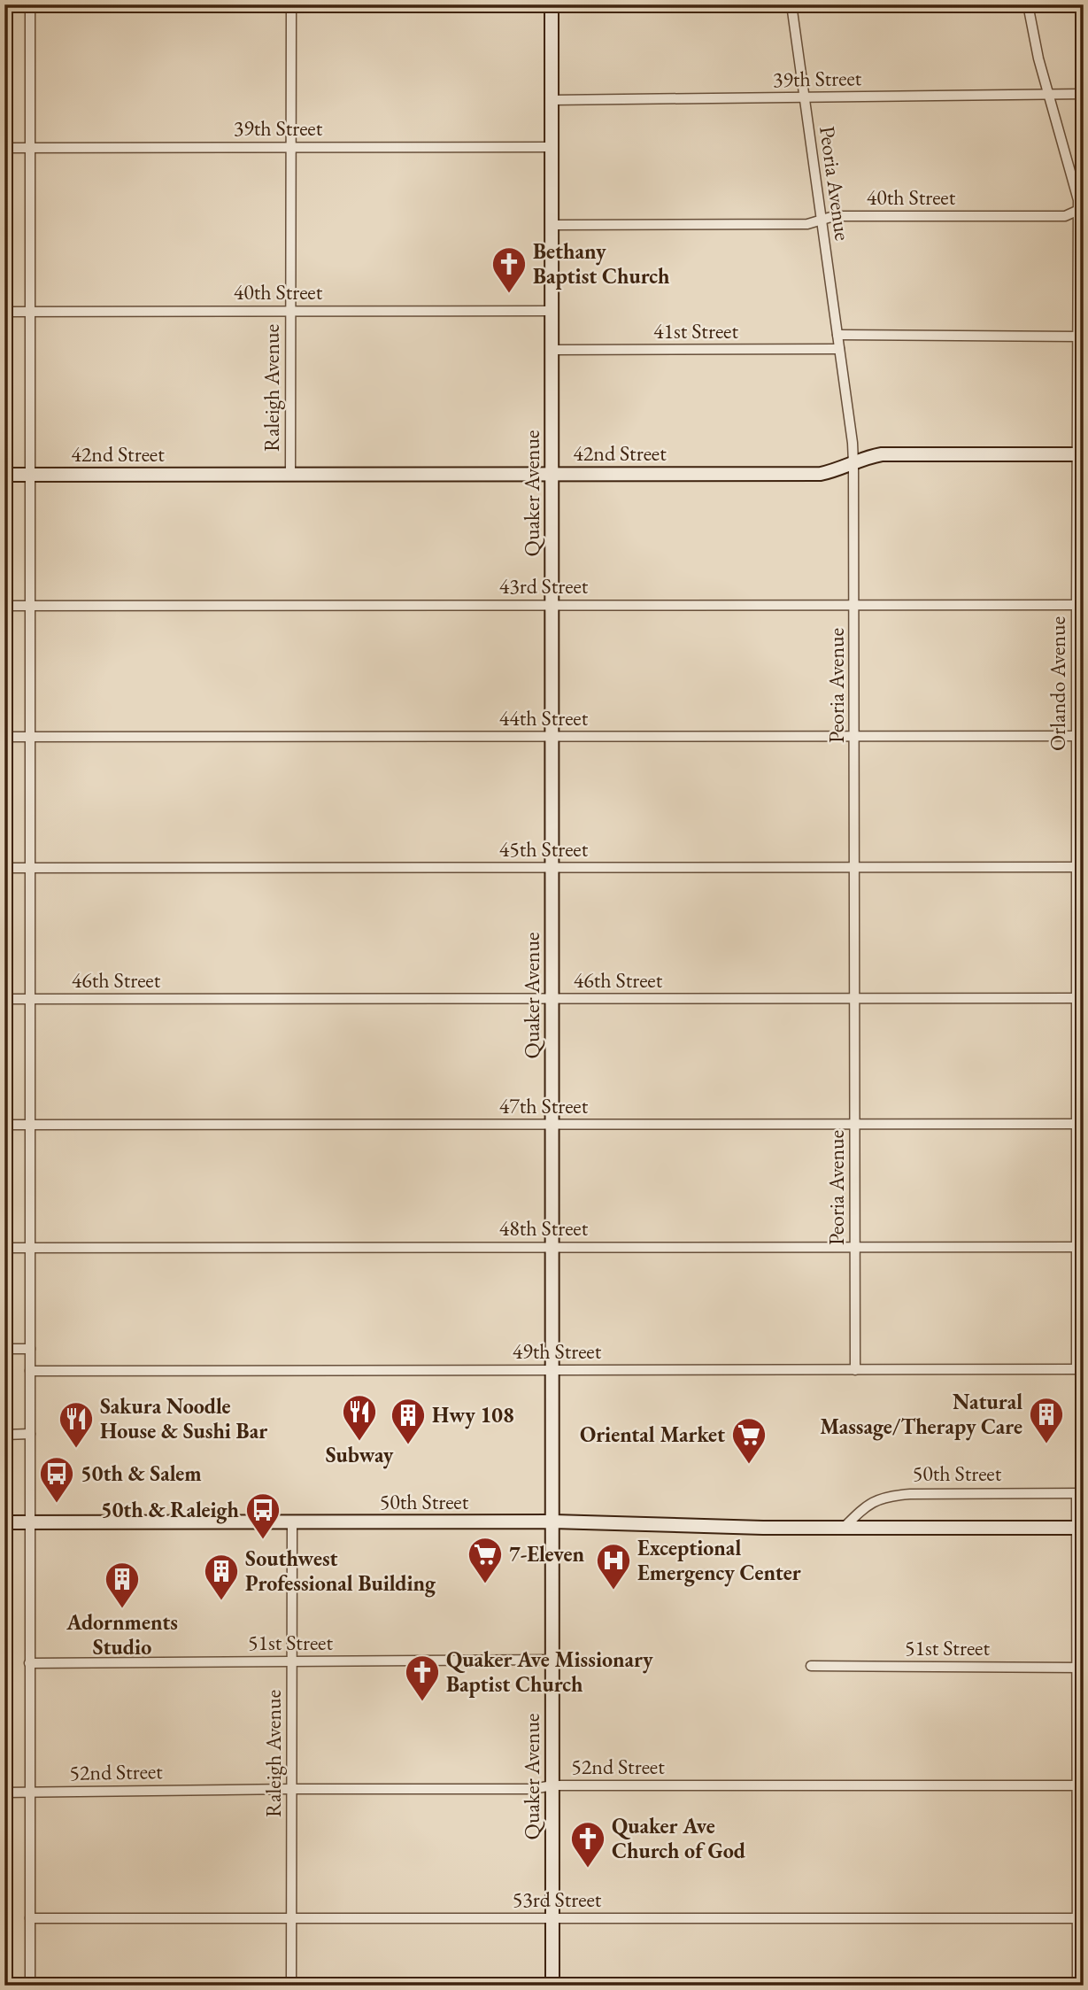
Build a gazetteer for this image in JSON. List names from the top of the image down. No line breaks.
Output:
{"streets":{"main road":["42nd Street","Quaker Avenue","50th Street"],"street":["39th Street","Peoria Avenue","40th Street","41st Street","Raleigh Avenue","43rd Street","Orlando Avenue","44th Street","45th Street","46th Street","47th Street","48th Street","49th Street","51st Street","52nd Street","53rd Street"]},"crossings":[["39th Street","Peoria Avenue"],["39th Street","Raleigh Avenue"],["39th Street","Quaker Avenue"],["39th Street","Orlando Avenue"],["Peoria Avenue","40th Street"],["Peoria Avenue","41st Street"],["Peoria Avenue","42nd Street"],["Peoria Avenue","43rd Street"],["Peoria Avenue","44th Street"],["Peoria Avenue","45th Street"],["Peoria Avenue","46th Street"],["Peoria Avenue","47th Street"],["Peoria Avenue","48th Street"],["Peoria Avenue","49th Street"],["40th Street","Raleigh Avenue"],["40th Street","Quaker Avenue"],["40th Street","Orlando Avenue"],["41st Street","Quaker Avenue"],["Raleigh Avenue","42nd Street"],["Raleigh Avenue","50th Street"],["Raleigh Avenue","51st Street"],["Raleigh Avenue","52nd Street"],["Raleigh Avenue","53rd Street"],["42nd Street","Quaker Avenue"],["42nd Street","Orlando Avenue"],["Quaker Avenue","43rd Street"],["Quaker Avenue","44th Street"],["Quaker Avenue","45th Street"],["Quaker Avenue","46th Street"],["Quaker Avenue","47th Street"],["Quaker Avenue","48th Street"],["Quaker Avenue","49th Street"],["Quaker Avenue","50th Street"],["Quaker Avenue","51st Street"],["Quaker Avenue","52nd Street"],["Quaker Avenue","53rd Street"],["43rd Street","Orlando Avenue"],["Orlando Avenue","44th Street"],["Orlando Avenue","45th Street"],["Orlando Avenue","46th Street"],["Orlando Avenue","47th Street"],["Orlando Avenue","48th Street"],["Orlando Avenue","49th Street"]],"places":{"church":["Bethany Baptist Church","Quaker Ave Missionary Baptist Church","Quaker Ave Church of God"],"restaurant":["Subway","Sakura Noodle House & Sushi Bar"],"building":["Natural Massage/Therapy Care","Hwy 108","Southwest Professional Building","Adornments Studio"],"supermarket":["Oriental Market","7-Eleven"],"bus stop":["50th & Salem","50th & Raleigh"],"hospital":["Exceptional Emergency Center"]}}
